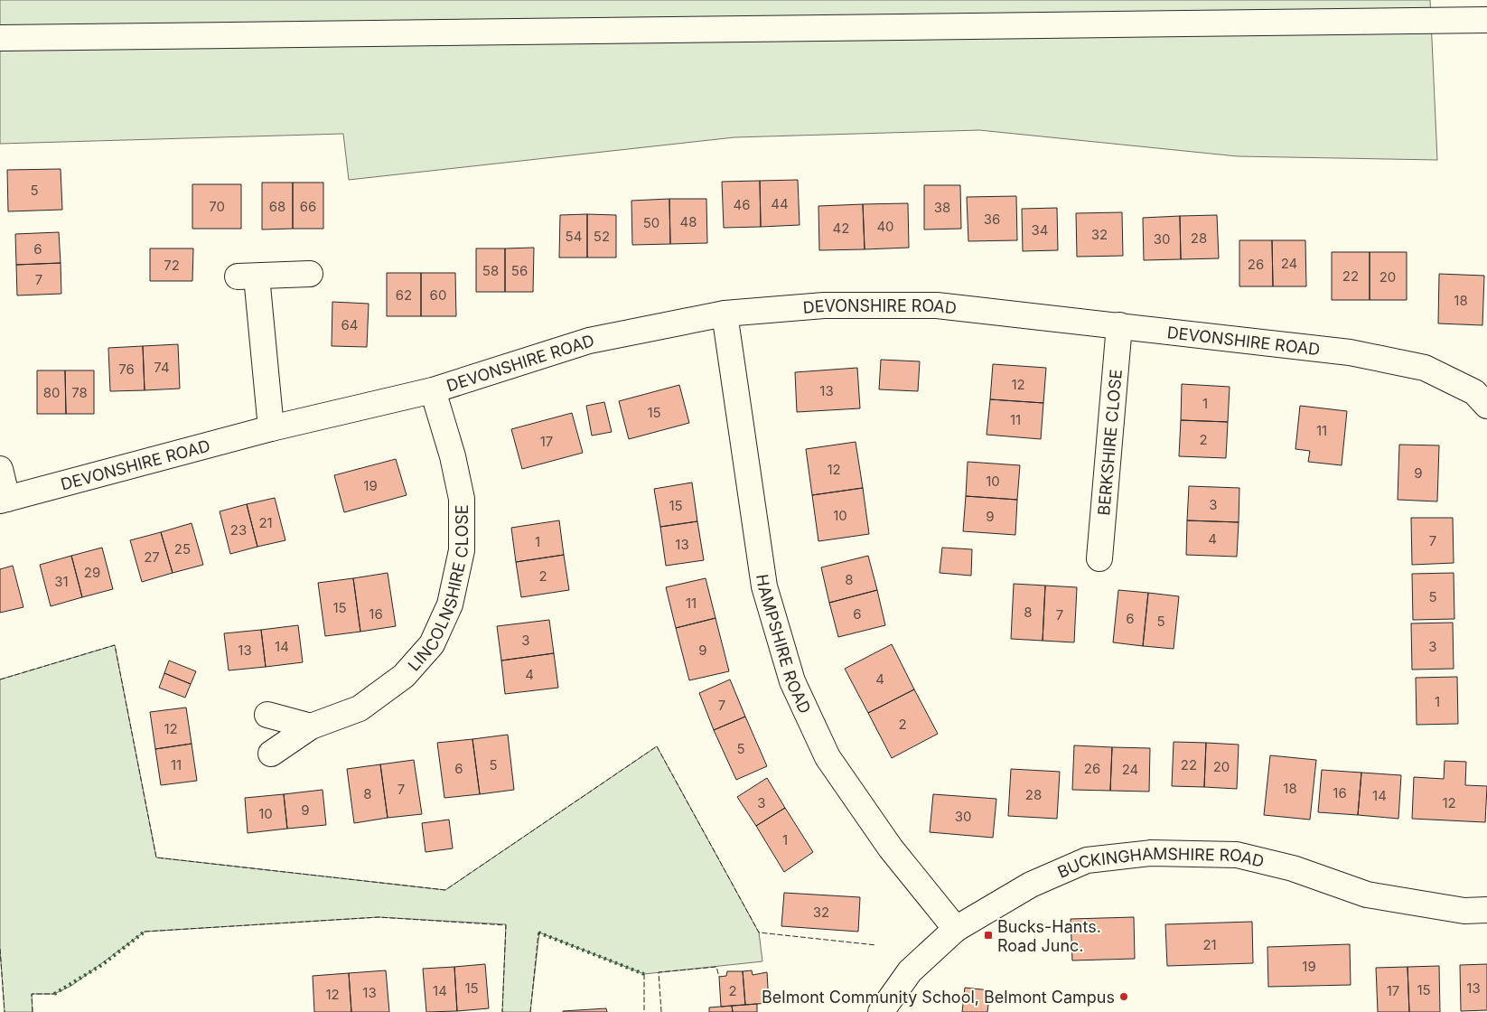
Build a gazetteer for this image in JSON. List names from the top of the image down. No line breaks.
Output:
{"streets":{"main road":["DEVONSHIRE ROAD","BERKSHIRE CLOSE","LINCOLNSHIRE CLOSE","HAMPSHIRE ROAD","BUCKINGHAMSHIRE ROAD"]},"crossings":[["DEVONSHIRE ROAD","BERKSHIRE CLOSE"],["DEVONSHIRE ROAD","LINCOLNSHIRE CLOSE"],["DEVONSHIRE ROAD","HAMPSHIRE ROAD"],["HAMPSHIRE ROAD","BUCKINGHAMSHIRE ROAD"]],"places":{"transit":["Bucks-Hants. Road Junc."],"other":["Belmont Community School, Belmont Campus"]},"house_numbers":["5","44","46","70","68","66","38","36","48","50","40","42","34","32","54","52","28","30","6","24","26","72","58","56","22","20","7","62","60","18","64","74","76","12","13","80","78","1","15","11","11","2","17","12","9","10","19","3","15","10","9","21","23","4","7","1","13","25","27","29","2","8","31","5","11","15","8","16","6","7","6","5","3","14","3","13","9","4","4","1","7","2","12","5","11","5","22","20","6","26","24","18","7","16","8","28","14","3","12","9","10","30","1","32","21","19","15","13","15","14","2","17","13","12"]}
